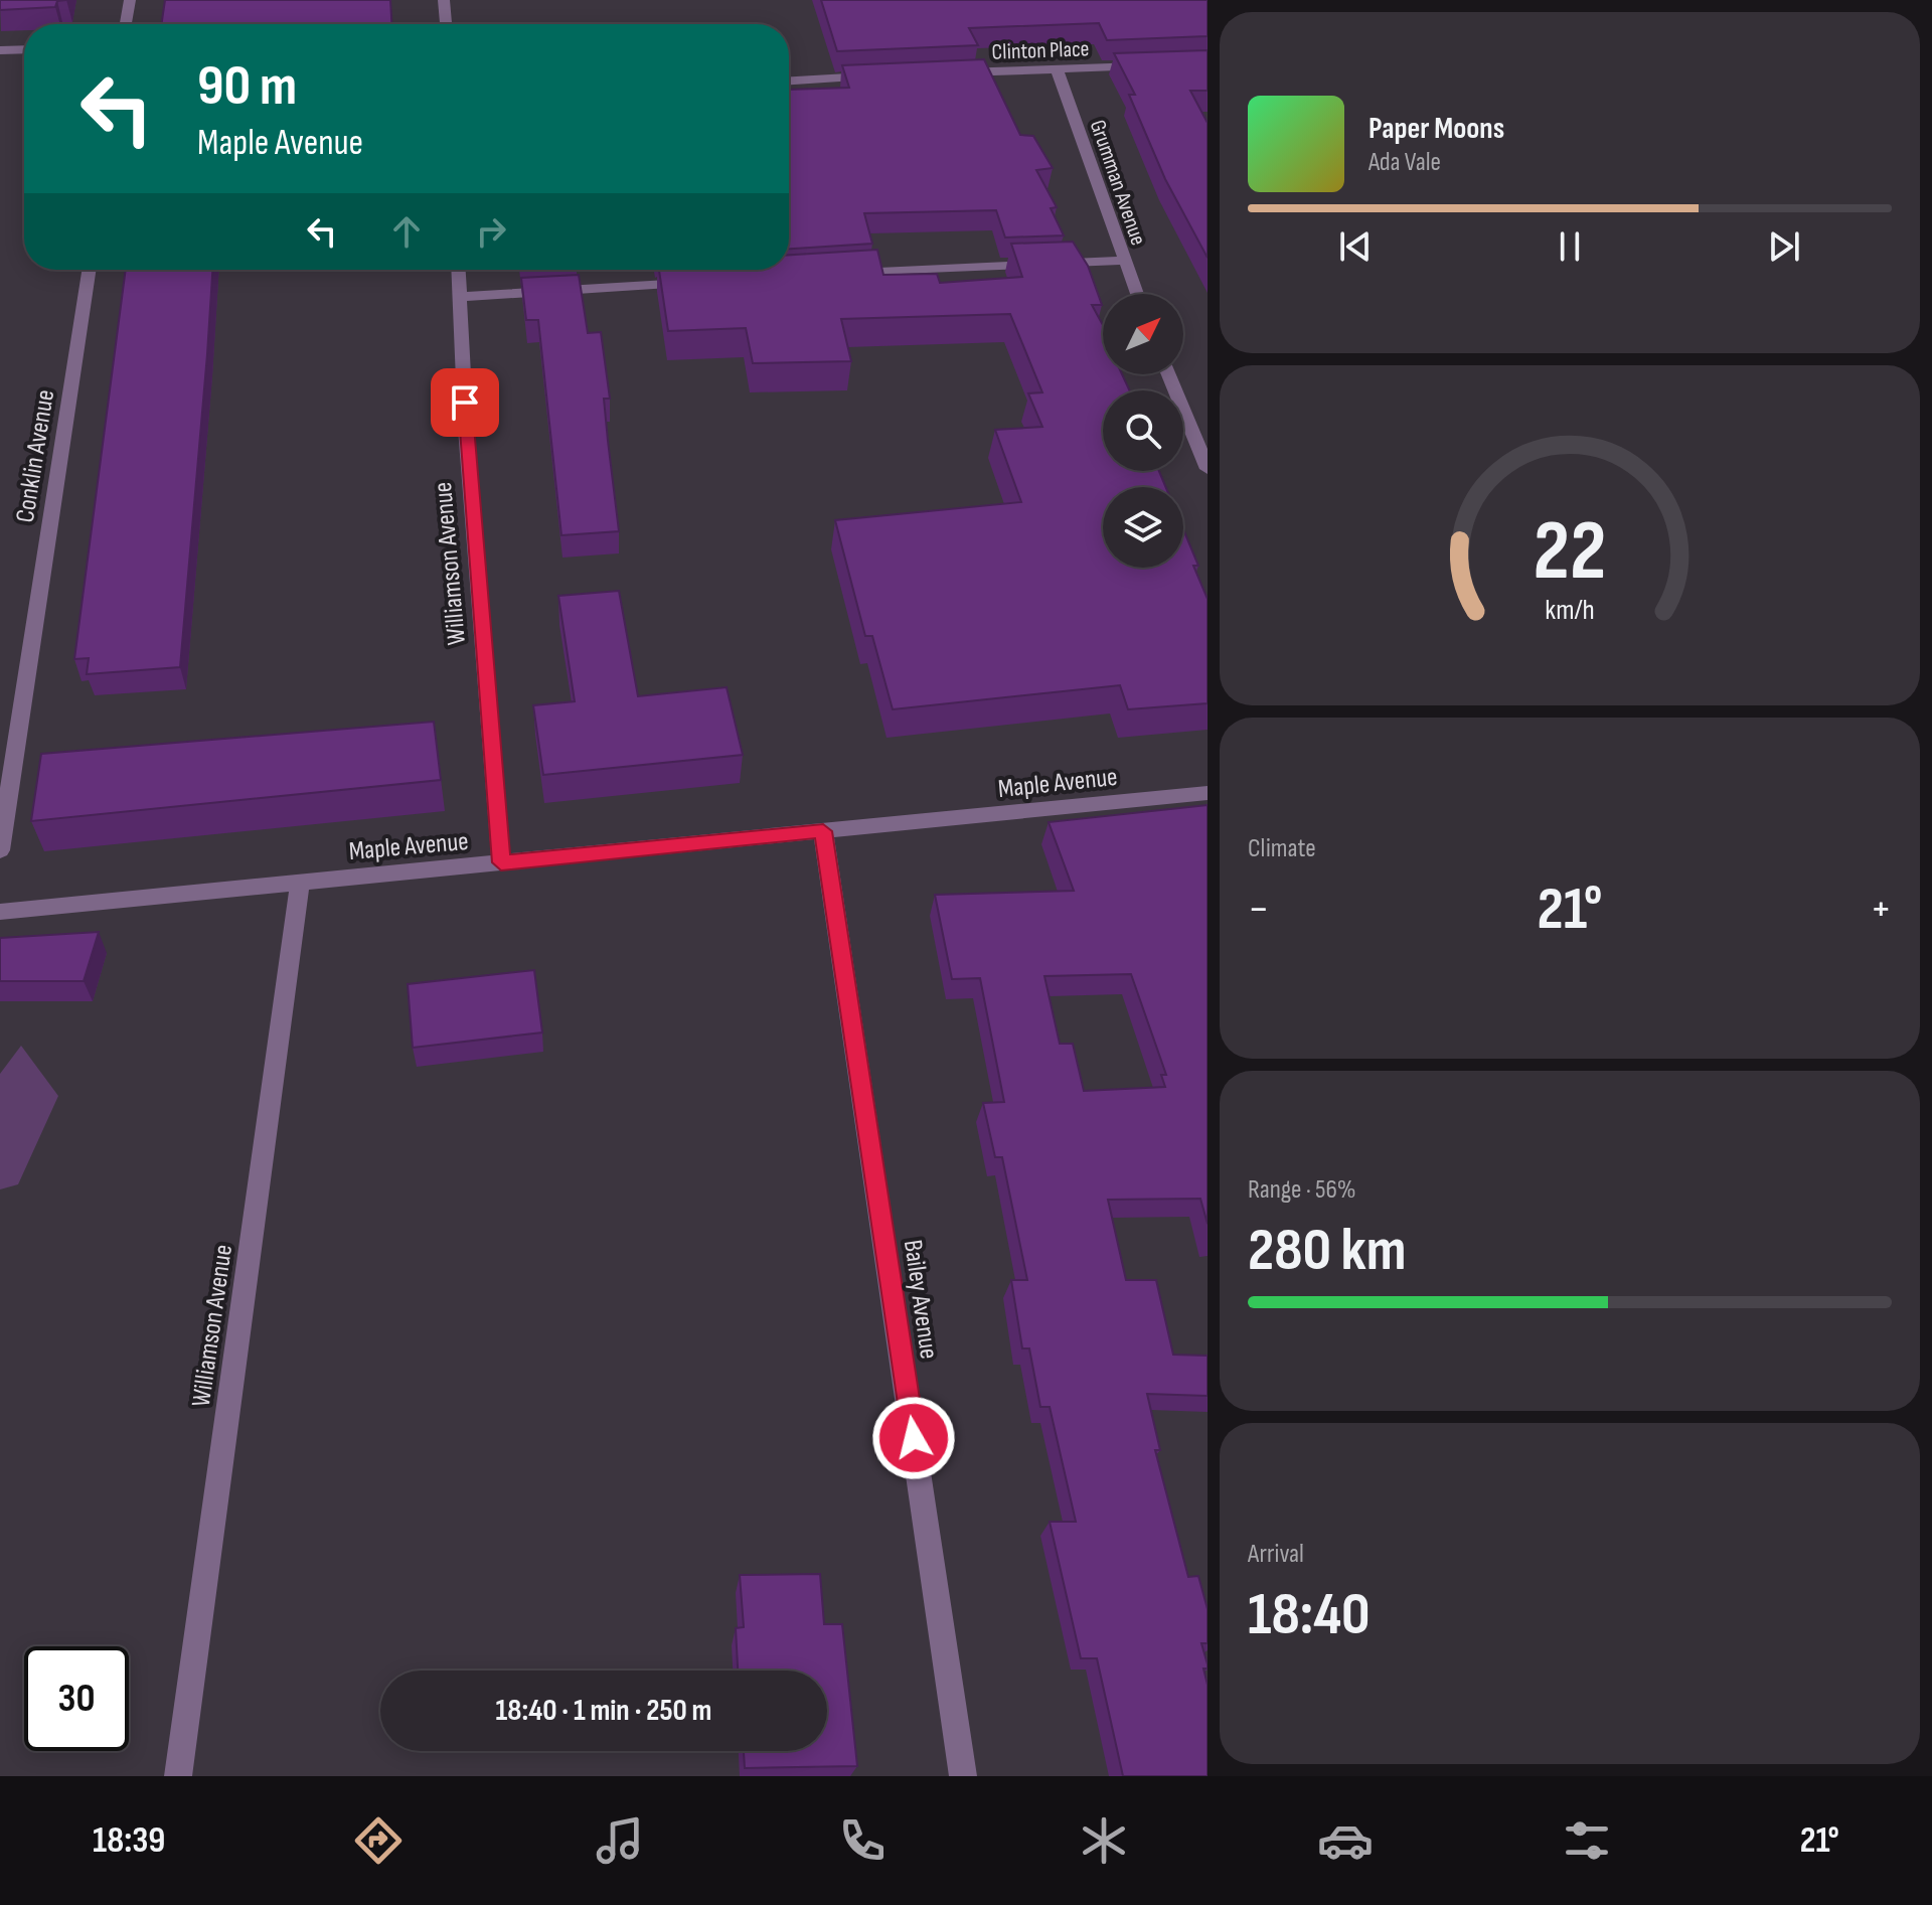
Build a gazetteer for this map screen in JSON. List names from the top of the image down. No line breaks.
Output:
{"streets":{"street":["Clinton Place","Grumman Avenue","Conklin Avenue","Williamson Avenue","Maple Avenue","Bailey Avenue"]},"crossings":[["Clinton Place","Grumman Avenue"],["Williamson Avenue","Maple Avenue"],["Maple Avenue","Bailey Avenue"]],"north":"top right","page":{"turn":["90 m","Maple Avenue"],"song":["Paper Moons","Ada Vale"],"tile":["Climate",["Range · 56%","280 km"],["Arrival","18:40"]],"heat":["−","21°","+"],"limit":"30","trip":"18:40 · 1 min · 250 m","tabs":["18:39","21°"],"gauge":["22","km/h"]}}
